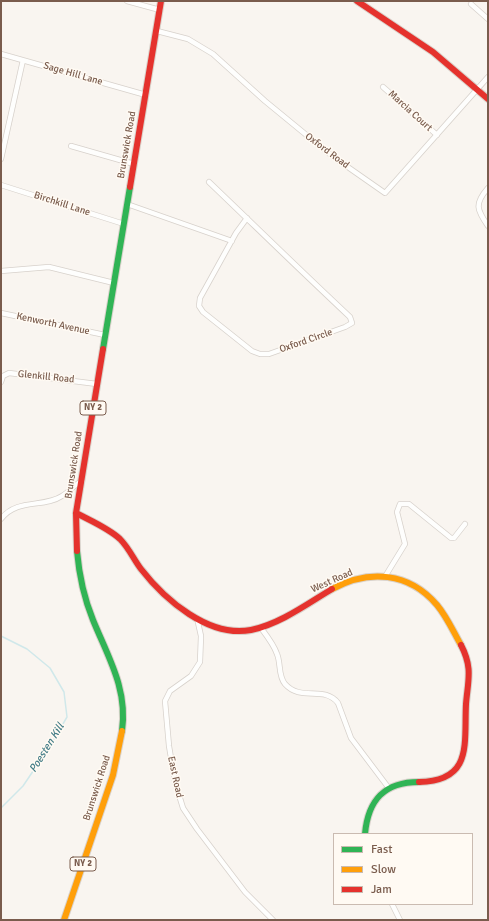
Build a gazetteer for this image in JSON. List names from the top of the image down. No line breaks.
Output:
{"streets":{"main road":["Brunswick Road","NY 2","West Road"],"street":["Sage Hill Lane","Marcia Court","Oxford Road","Birchkill Lane","Kenworth Avenue","Oxford Circle","Glenkill Road","East Road"]},"crossings":[["Sage Hill Lane","Brunswick Road"],["Marcia Court","Oxford Road"],["Brunswick Road","Oxford Road"],["Brunswick Road","Birchkill Lane"],["Brunswick Road","Kenworth Avenue"],["Brunswick Road","Glenkill Road"],["Brunswick Road","West Road"],["West Road","East Road"]],"water":["Poesten Kill"],"legend":["Fast","Slow","Jam"]}
